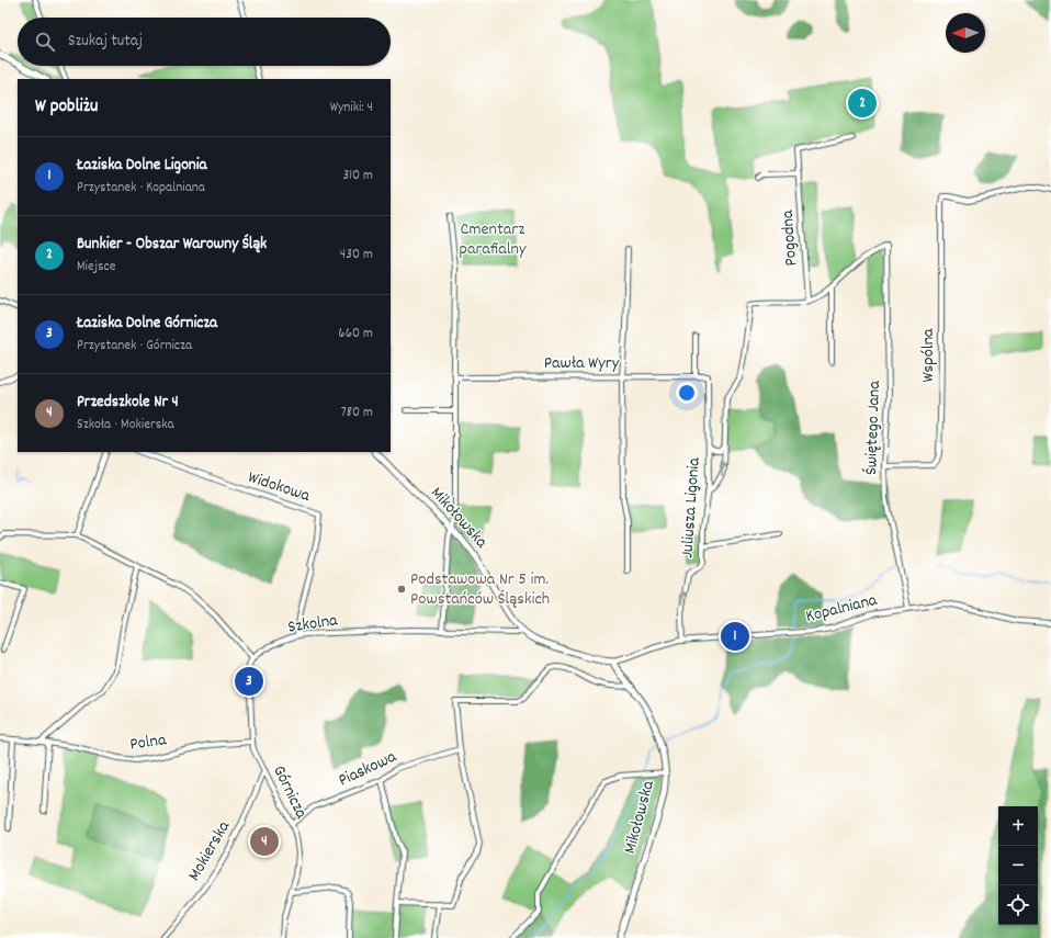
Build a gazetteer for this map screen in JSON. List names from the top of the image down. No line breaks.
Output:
{"streets":{"street":["Pogodna","Wspólna","Pawła Wyry","Świętego Jana","Widokowa","Juliusza Ligonia","Mikołowska","Kopalniana","Szkolna","Polna","Piaskowa","Górnicza","Mokierska"]},"crossings":[["Pogodna","Juliusza Ligonia"],["Wspólna","Świętego Jana"],["Pawła Wyry","Juliusza Ligonia"],["Świętego Jana","Juliusza Ligonia"],["Świętego Jana","Kopalniana"],["Widokowa","Szkolna"],["Juliusza Ligonia","Kopalniana"],["Mikołowska","Kopalniana"],["Mikołowska","Szkolna"],["Szkolna","Górnicza"],["Polna","Górnicza"],["Piaskowa","Górnicza"],["Górnicza","Mokierska"]],"parks":["Cmentarz parafialny"],"places":["Podstawowa Nr 5 im. Powstańców Śląskich"],"north":"left","page":{"search":"Szukaj tutaj","heading":["W pobliżu","Wyniki: 4"],"pins":["2","1","3","4"],"list":[{"mark":"1","name":"Łaziska Dolne Ligonia","note":"Przystanek · Kopalniana","value":"310 m"},{"mark":"2","name":"Bunkier - Obszar Warowny Śląk","note":"Miejsce","value":"430 m"},{"mark":"3","name":"Łaziska Dolne Górnicza","note":"Przystanek · Górnicza","value":"660 m"},{"mark":"4","name":"Przedszkole Nr 4","note":"Szkoła · Mokierska","value":"780 m"}],"map_buttons":["+","−"]}}
